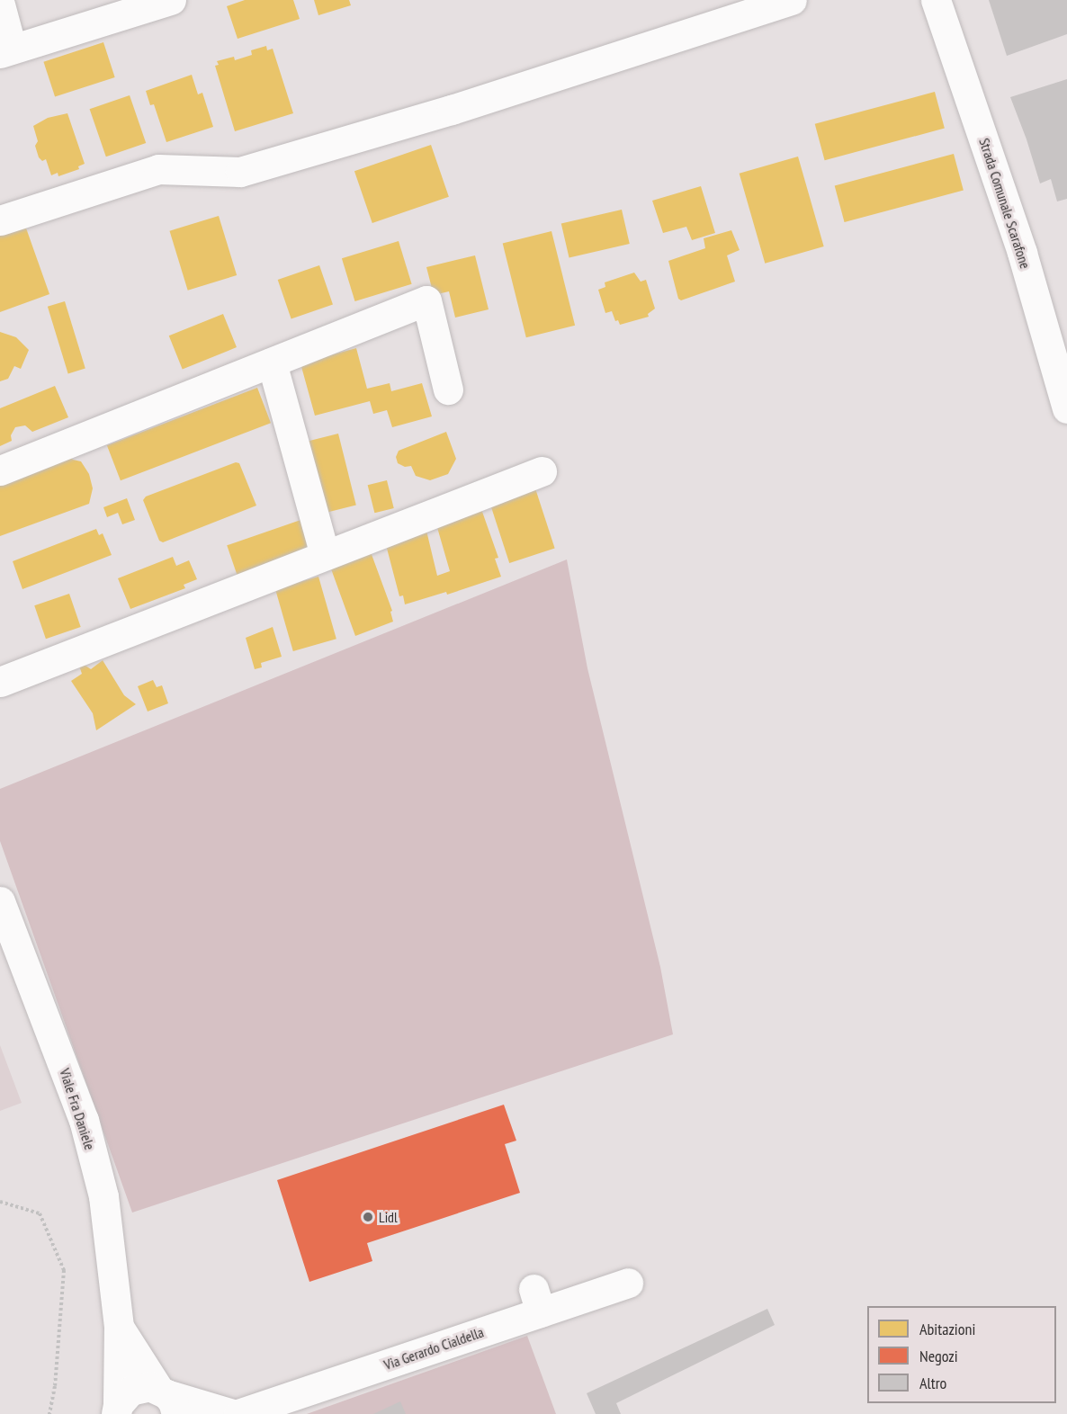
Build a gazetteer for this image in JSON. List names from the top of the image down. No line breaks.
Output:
{"streets":{"street":["Strada Comunale Scarafone","Viale Fra Daniele","Via Gerardo Cialdella"]},"places":["Lidl"],"legend":["Abitazioni","Negozi","Altro"]}
